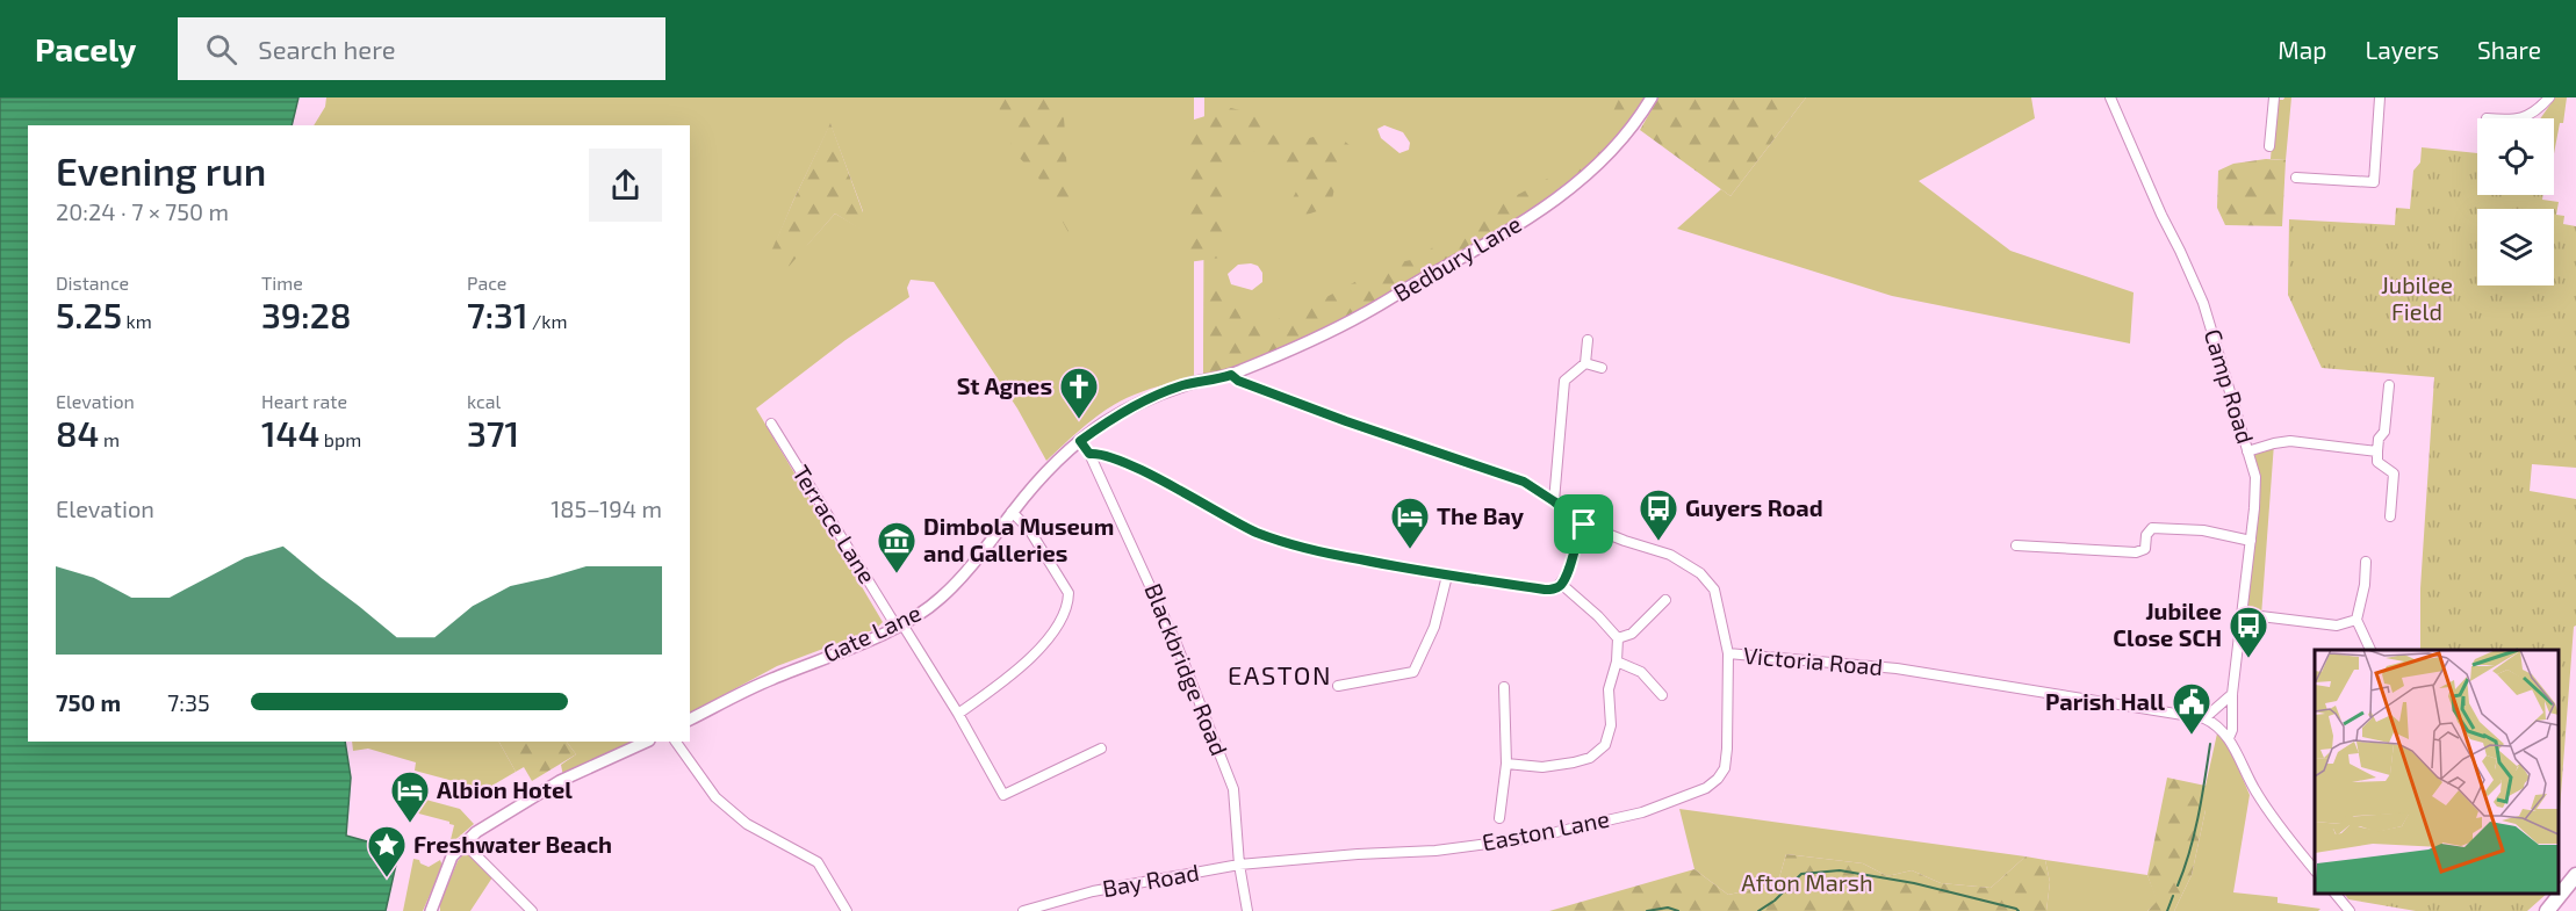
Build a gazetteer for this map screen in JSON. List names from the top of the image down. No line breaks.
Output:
{"streets":{"street":["Bedbury Lane","Camp Road","Terrace Lane","Gate Lane","Victoria Road","Blackbridge Road","Easton Lane","Bay Road"]},"crossings":[["Bedbury Lane","Gate Lane"],["Bedbury Lane","Victoria Road"],["Camp Road","Victoria Road"],["Terrace Lane","Gate Lane"],["Gate Lane","Victoria Road"],["Gate Lane","Blackbridge Road"],["Victoria Road","Easton Lane"],["Blackbridge Road","Easton Lane"],["Blackbridge Road","Bay Road"],["Easton Lane","Bay Road"]],"districts":["EASTON"],"parks":["Jubilee Field","Afton Marsh"],"places":{"church":["St Agnes"],"bus stop":["Guyers Road","Jubilee Close SCH"],"hotel":["The Bay","Albion Hotel"],"museum":["Dimbola Museum and Galleries"],"public building":["Parish Hall"],"place":["Freshwater Beach"]},"page":{"header":"Pacely","search":"Search here","nav":["Map","Layers","Share"],"heading":["Evening run","20:24 · 7 × 750 m"],"stats":[["Distance","5.25 km"],["Time","39:28"],["Pace","7:31 /km"],["Elevation","84 m"],["Heart rate","144 bpm"],["kcal","371"]],"chart":["Elevation","185–194 m"],"list":[{"name":"750 m","note":"7:35"}]}}
